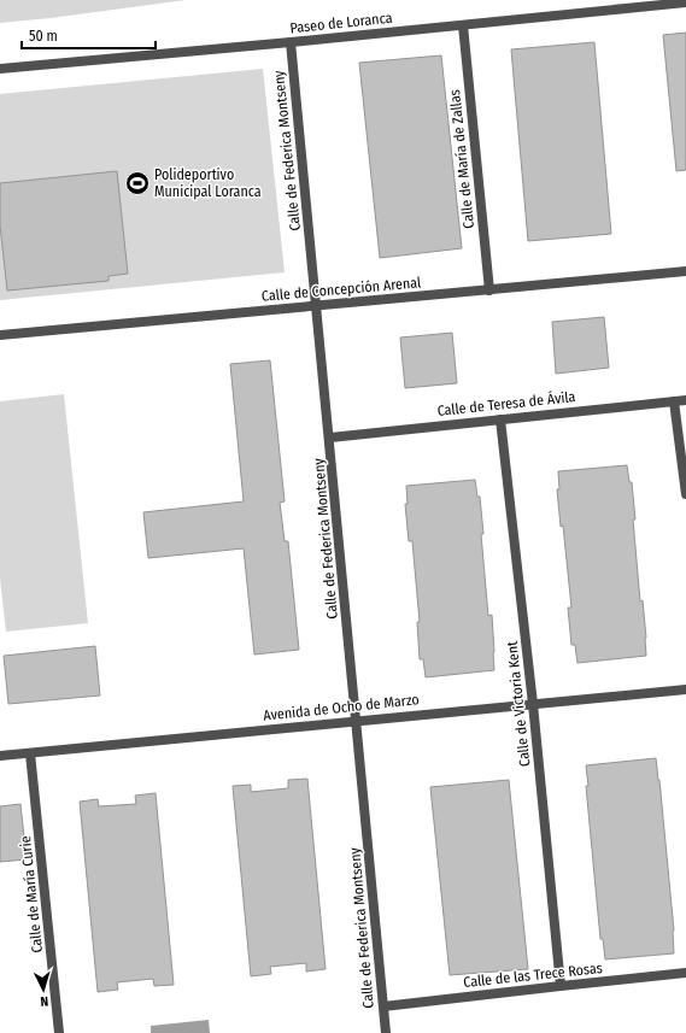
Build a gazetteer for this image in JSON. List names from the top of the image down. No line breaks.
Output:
{"streets":{"street":["Paseo de Loranca","Calle de Federica Montseny","Calle de María de Zallas","Calle de Concepción Arenal","Calle de Teresa de Ávila","Calle de Victoria Kent","Avenida de Ocho de Marzo","Calle de María Curie","Calle de las Trece Rosas"]},"crossings":[["Paseo de Loranca","Calle de Federica Montseny"],["Paseo de Loranca","Calle de María de Zallas"],["Calle de Federica Montseny","Calle de Concepción Arenal"],["Calle de Federica Montseny","Calle de Teresa de Ávila"],["Calle de Federica Montseny","Avenida de Ocho de Marzo"],["Calle de Federica Montseny","Calle de las Trece Rosas"],["Calle de María de Zallas","Calle de Concepción Arenal"],["Calle de Teresa de Ávila","Calle de Victoria Kent"],["Calle de Victoria Kent","Avenida de Ocho de Marzo"],["Calle de Victoria Kent","Calle de las Trece Rosas"],["Avenida de Ocho de Marzo","Calle de María Curie"]],"places":{"sports":["Polideportivo Municipal Loranca"]},"scale_bar":"50 m","north":"bottom"}
